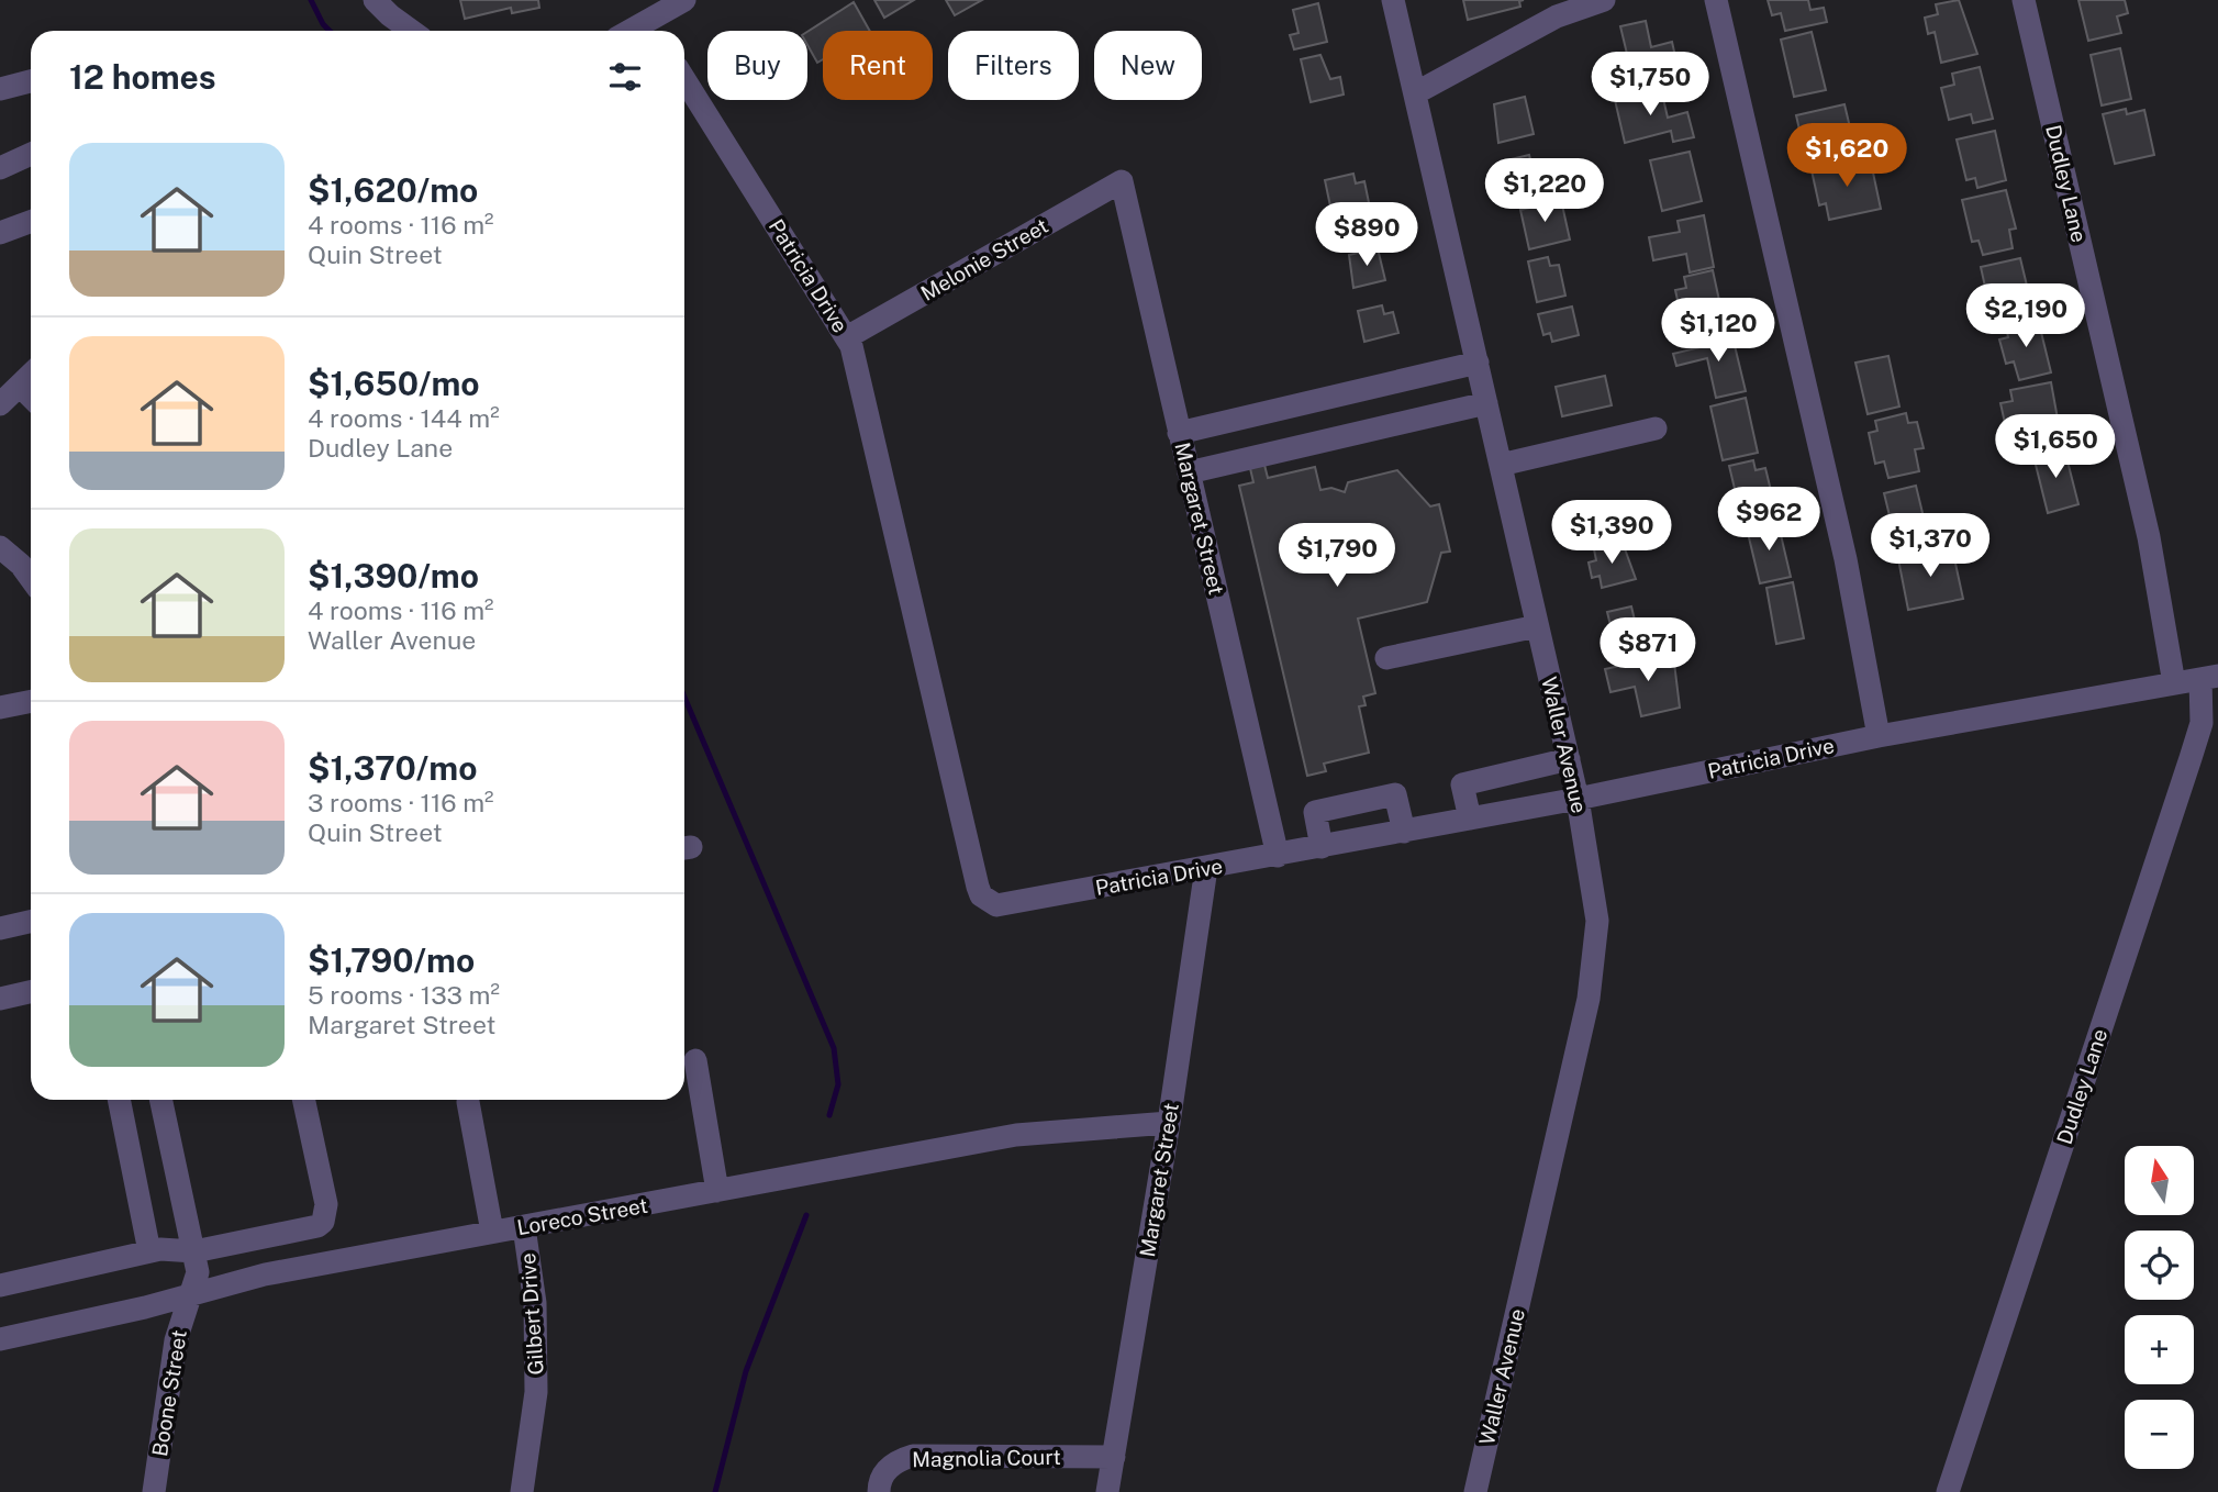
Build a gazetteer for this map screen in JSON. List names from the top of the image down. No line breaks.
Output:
{"streets":{"street":["Dudley Lane","Melonie Street","Patricia Drive","Margaret Street","Waller Avenue","Loreco Street","Gilbert Drive","Boone Street","Magnolia Court"]},"crossings":[["Dudley Lane","Patricia Drive"],["Melonie Street","Patricia Drive"],["Melonie Street","Margaret Street"],["Patricia Drive","Margaret Street"],["Patricia Drive","Waller Avenue"],["Margaret Street","Loreco Street"],["Margaret Street","Magnolia Court"],["Loreco Street","Gilbert Drive"],["Loreco Street","Boone Street"]],"north":"top","page":{"chip":["Buy","Rent","Filters","New"],"heading":"12 homes","price":["$1,750","$1,620","$1,220","$890","$2,190","$1,120","$1,650","$962","$1,390","$1,370","$1,790","$871"],"list":[{"name":"$1,620/mo","note":"4 rooms · 116 m² · Quin Street"},{"name":"$1,650/mo","note":"4 rooms · 144 m² · Dudley Lane"},{"name":"$1,390/mo","note":"4 rooms · 116 m² · Waller Avenue"},{"name":"$1,370/mo","note":"3 rooms · 116 m² · Quin Street"},{"name":"$1,790/mo","note":"5 rooms · 133 m² · Margaret Street"}],"map_buttons":["+","−"]}}
